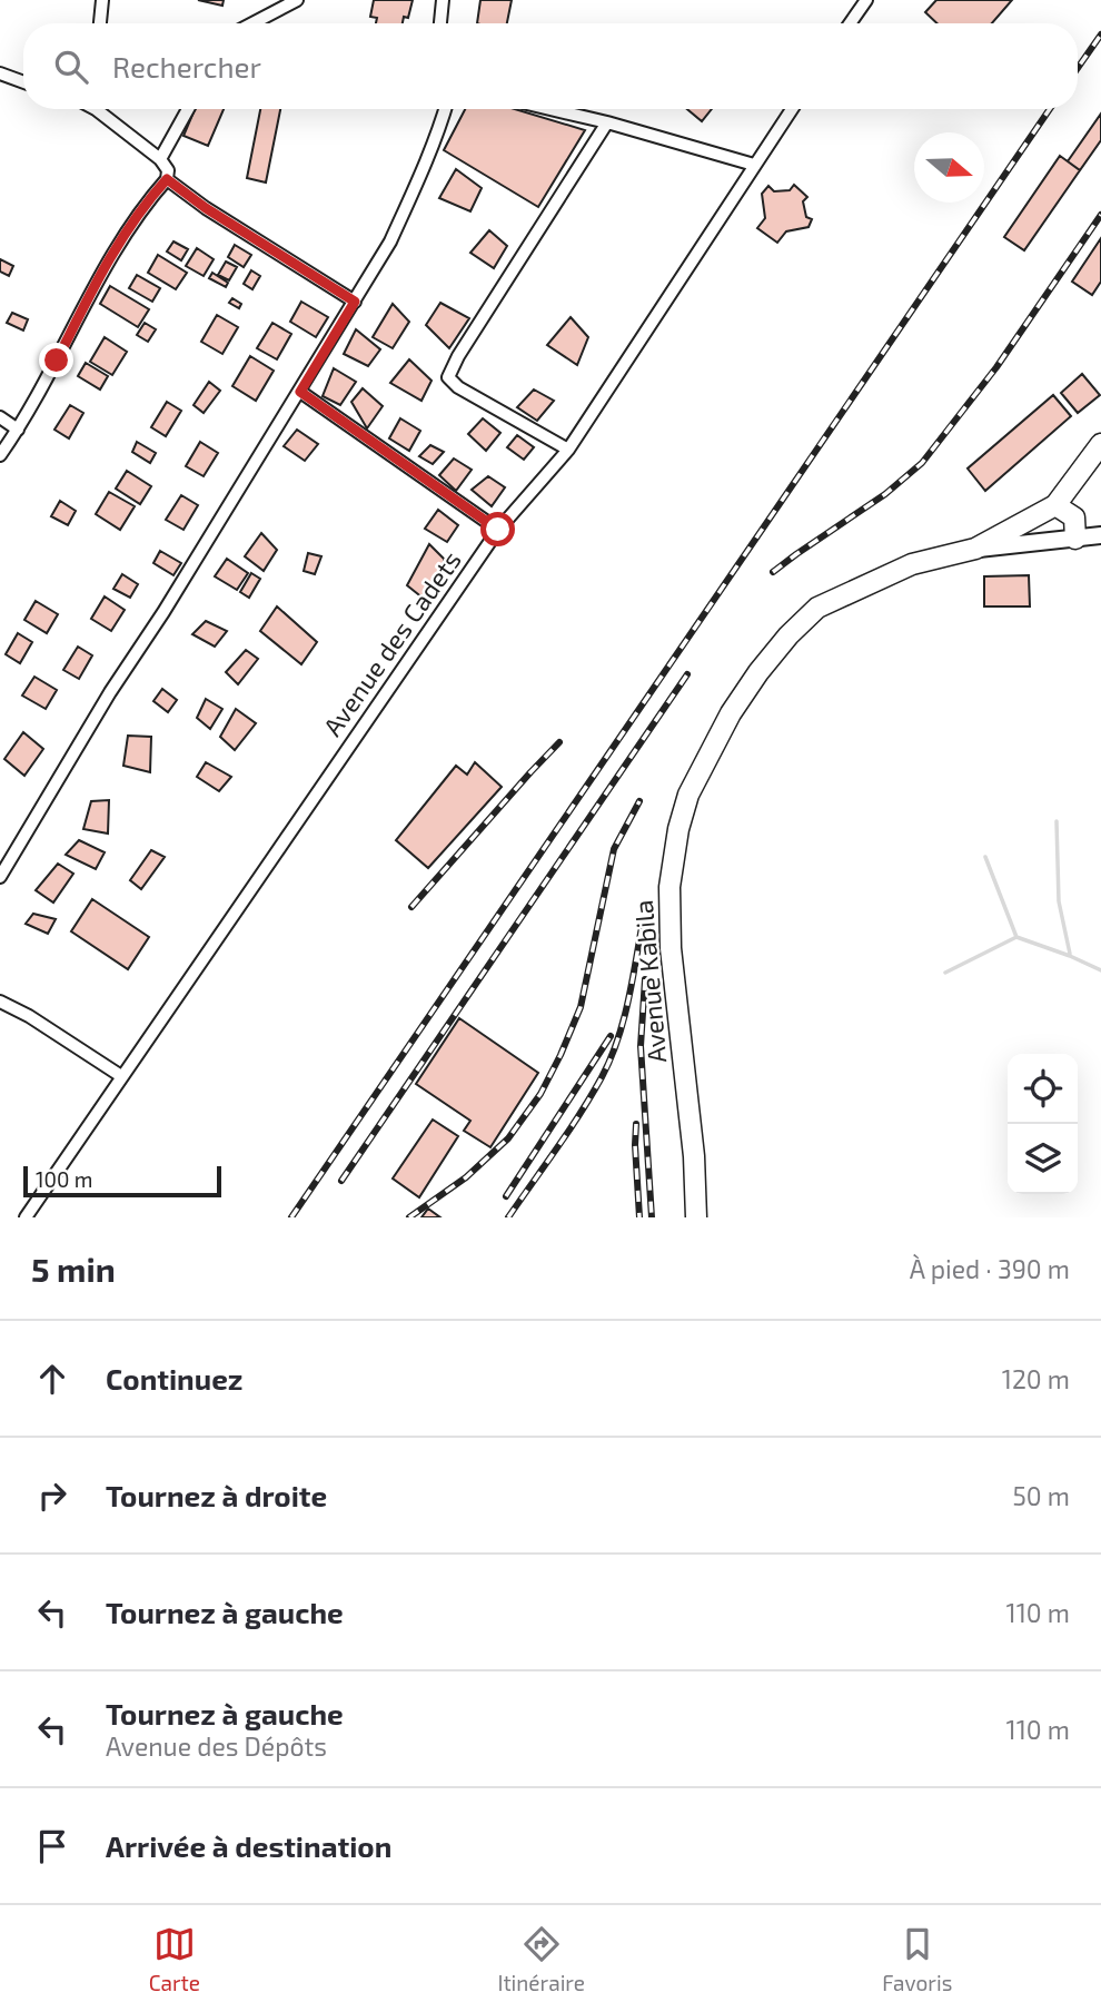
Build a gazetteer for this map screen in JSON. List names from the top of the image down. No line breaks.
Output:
{"streets":{"highway":["Avenue Kabila"],"street":["Avenue des Cadets"]},"scale_bar":"100 m","north":"right","page":{"search":"Rechercher","scale":"100 m","heading":["5 min","À pied · 390 m"],"list":[["Continuez","120 m"],["Tournez à droite","50 m"],["Tournez à gauche","110 m"],["Tournez à gauche","Avenue des Dépôts","110 m"],"Arrivée à destination"],"nav":["Carte","Itinéraire","Favoris"]}}
